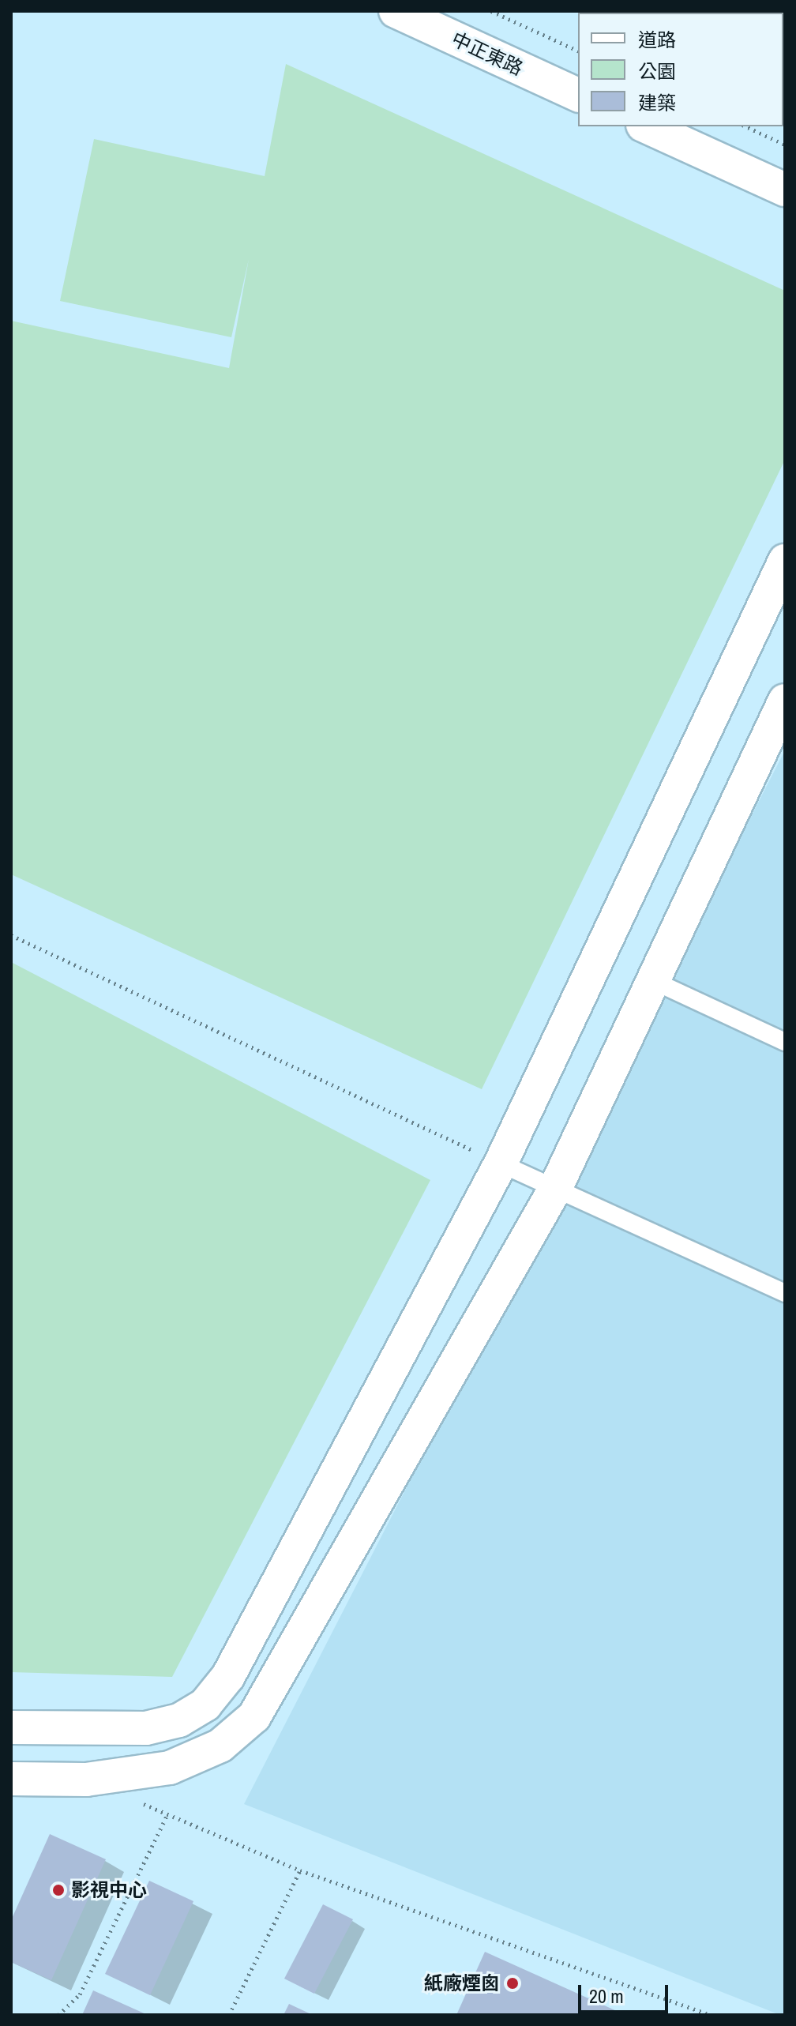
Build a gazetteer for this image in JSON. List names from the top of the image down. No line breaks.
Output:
{"streets":{"street":["中正東路"]},"places":["影視中心","紙廠煙囪"],"legend":["道路","公園","建築"],"scale_bar":"20 m"}
